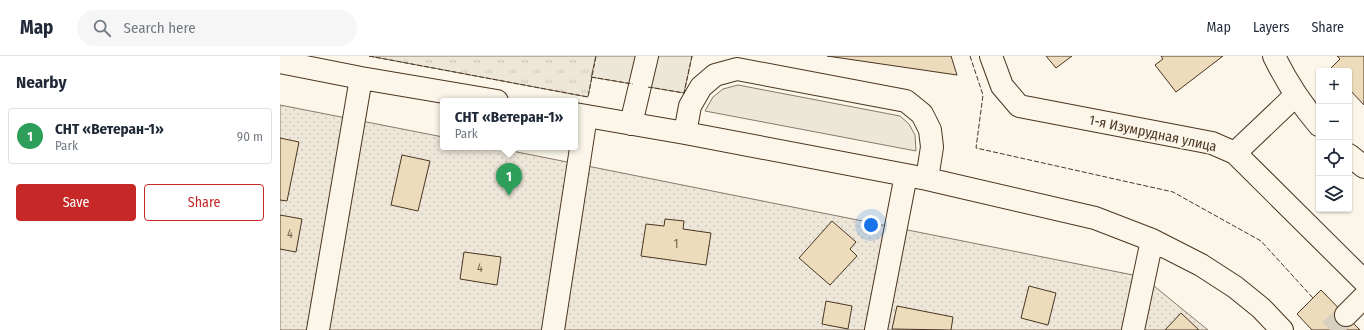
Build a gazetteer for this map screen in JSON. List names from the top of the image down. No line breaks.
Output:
{"streets":{"street":["1-я Изумрудная улица"]},"house_numbers":["4","1","4"],"page":{"header":"Map","search":"Search here","nav":["Map","Layers","Share"],"heading":"Nearby","map_buttons":["+","−"],"popup":["СНТ «Ветеран-1»","Park"],"list":[{"mark":"1","name":"СНТ «Ветеран-1»","note":"Park","value":"90 m"}],"pins":"1","buttons":["Save","Share"]}}
